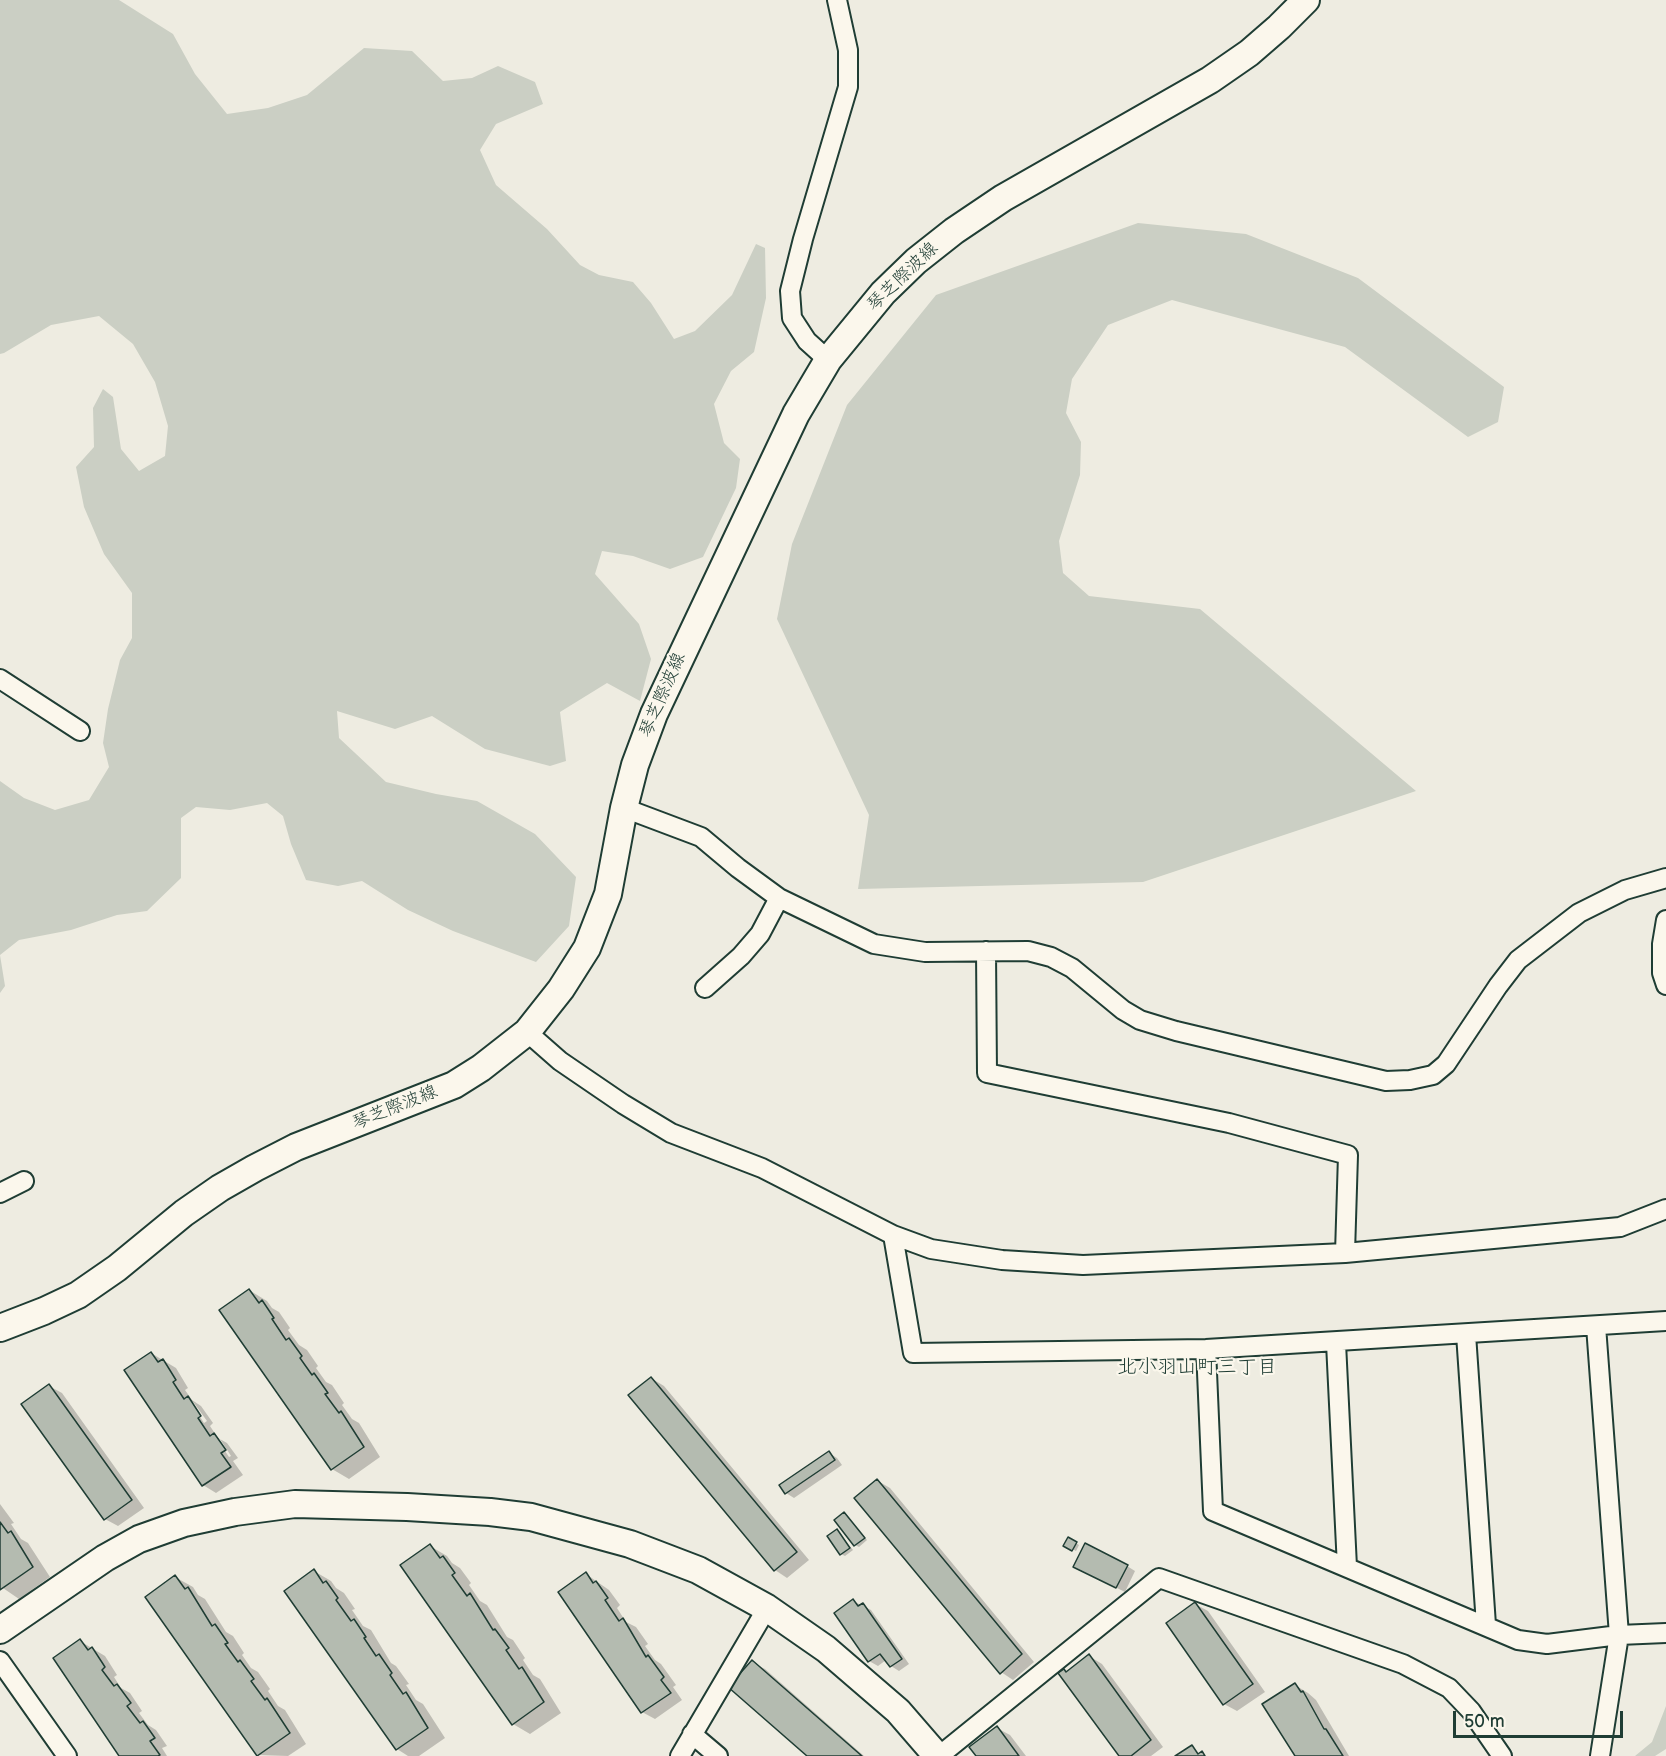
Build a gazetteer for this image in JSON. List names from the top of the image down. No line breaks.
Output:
{"streets":{"main road":["琴芝際波線"]},"districts":["北小羽山町三丁目"],"scale_bar":"50 m"}
